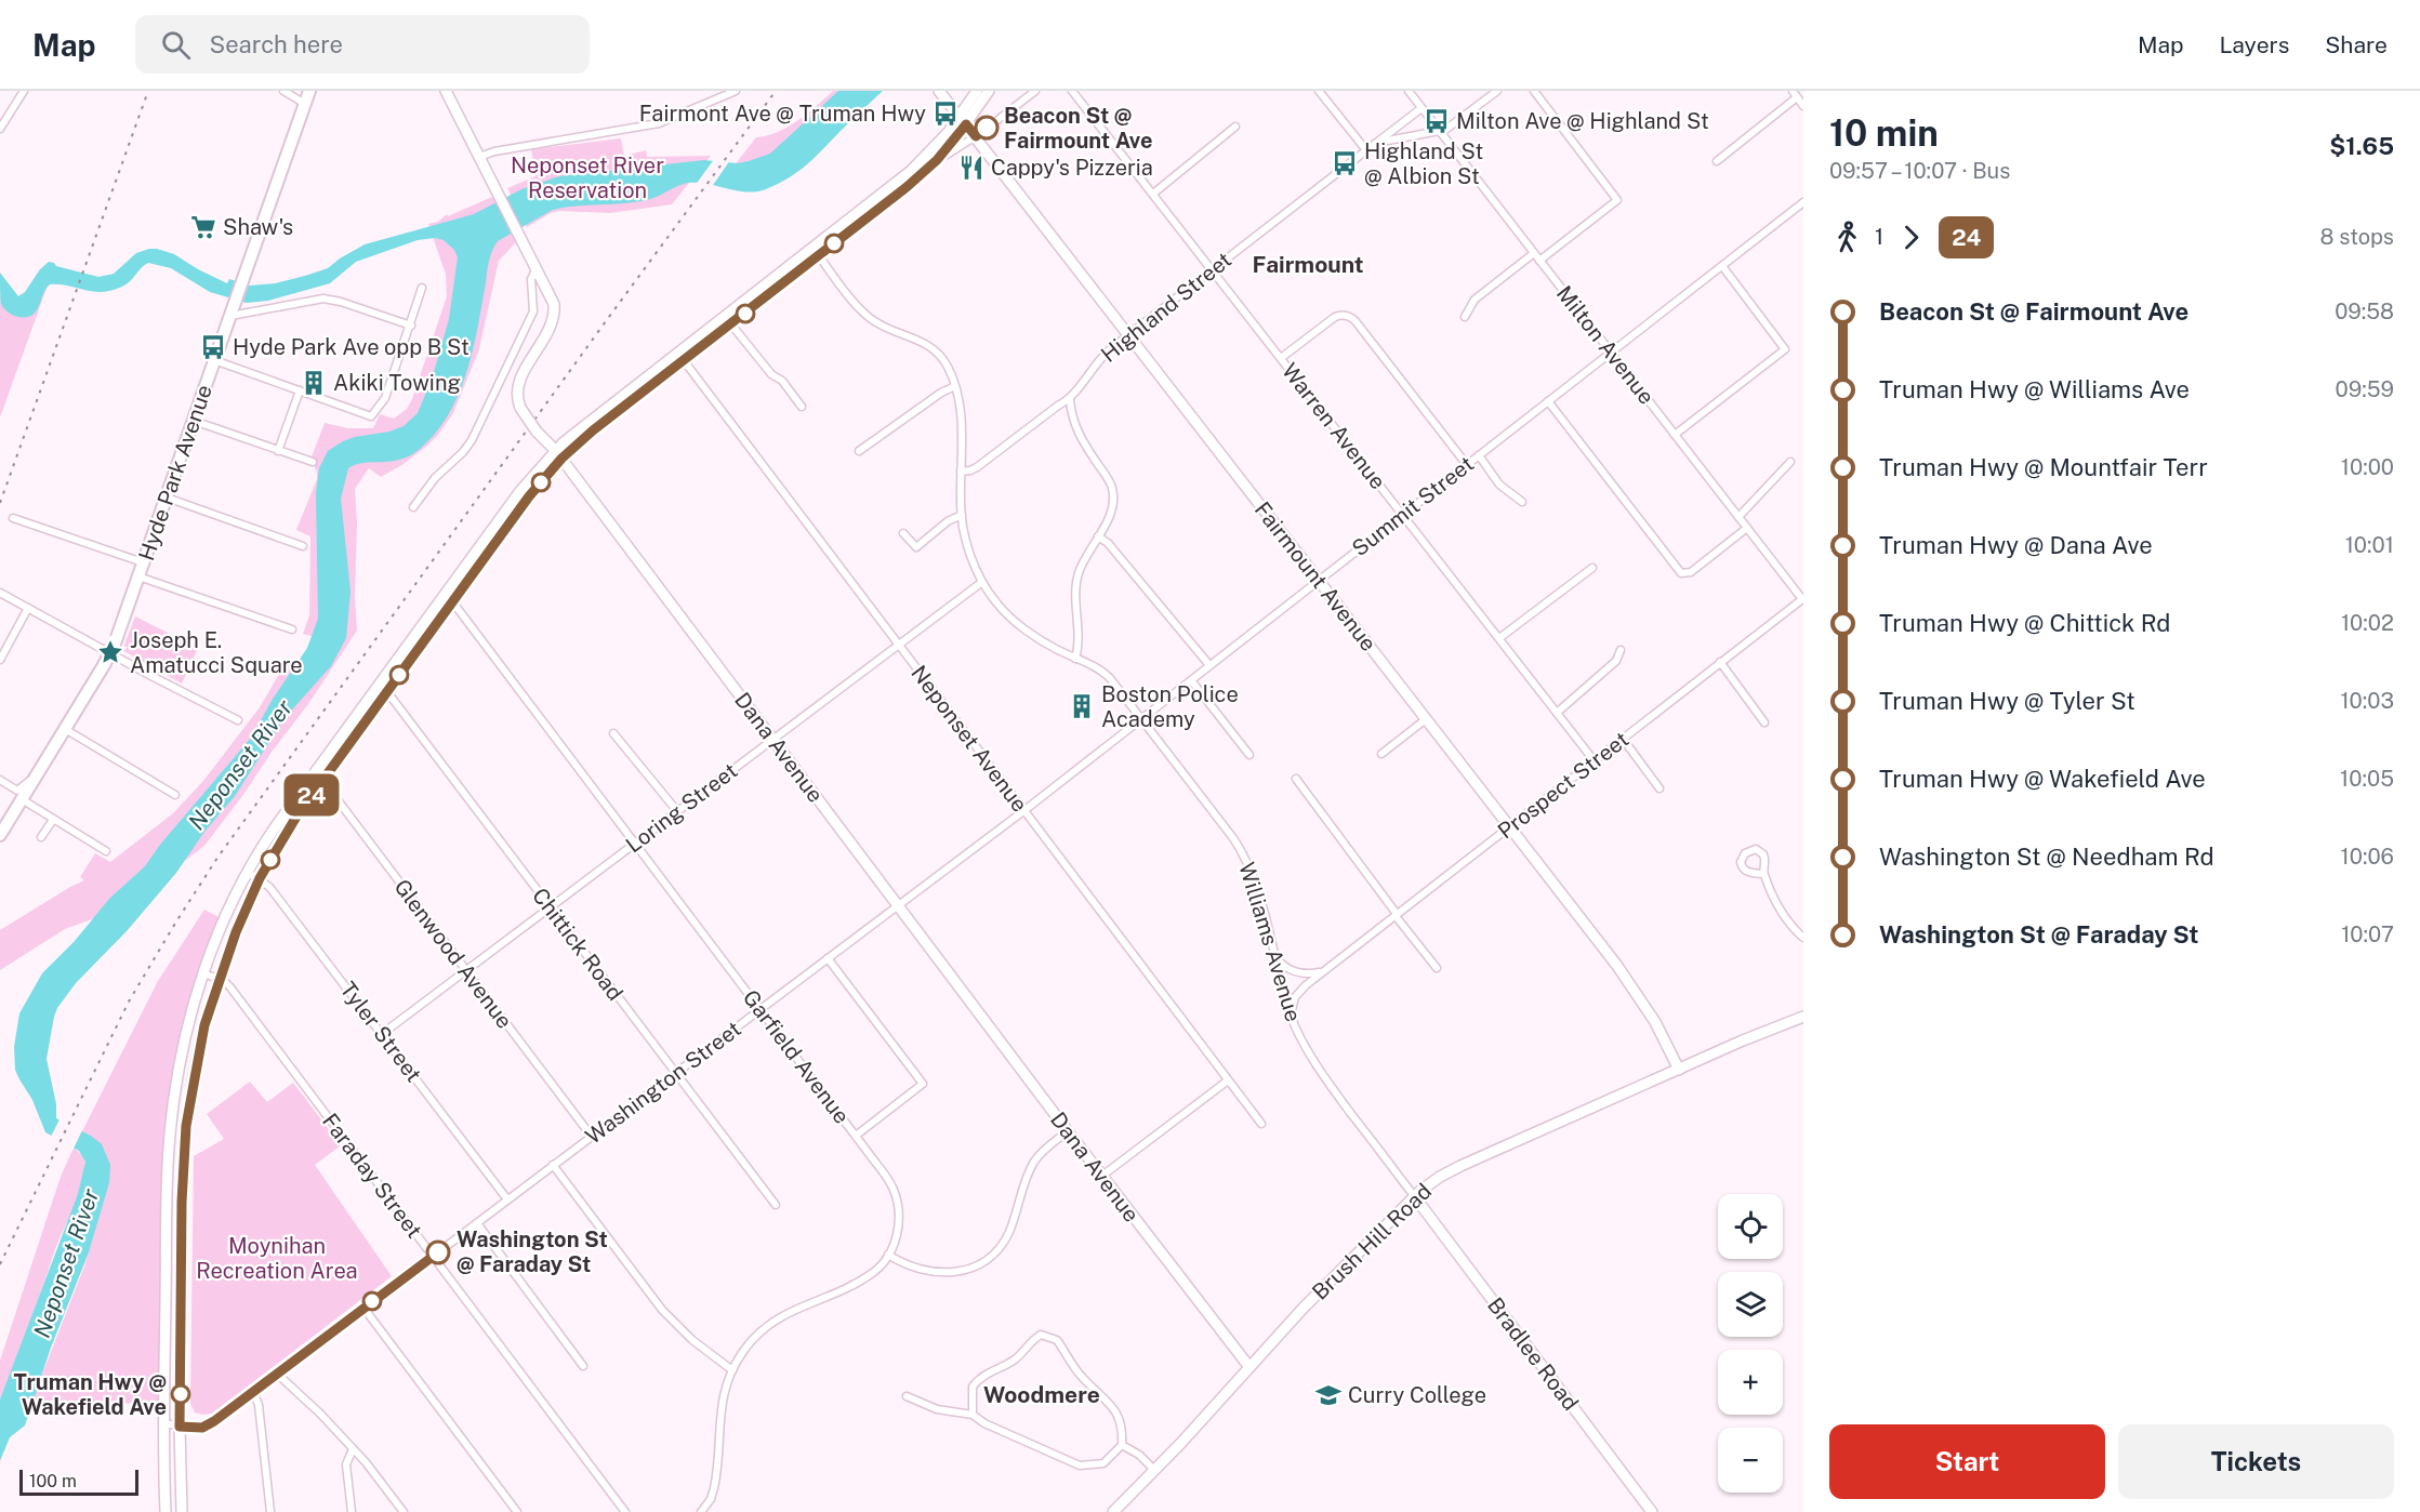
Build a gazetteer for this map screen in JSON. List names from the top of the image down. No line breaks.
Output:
{"streets":{"main road":["Hyde Park Avenue"],"street":["Highland Street","Milton Avenue","Warren Avenue","Summit Street","Fairmount Avenue","Neponset Avenue","Dana Avenue","Prospect Street","Loring Street","Williams Avenue","Chittick Road","Glenwood Avenue","Tyler Street","Garfield Avenue","Washington Street","Faraday Street","Brush Hill Road","Bradlee Road"]},"crossings":[["Highland Street","Milton Avenue"],["Highland Street","Warren Avenue"],["Highland Street","Fairmount Avenue"],["Highland Street","Williams Avenue"],["Milton Avenue","Summit Street"],["Milton Avenue","Prospect Street"],["Warren Avenue","Summit Street"],["Warren Avenue","Prospect Street"],["Summit Street","Fairmount Avenue"],["Summit Street","Neponset Avenue"],["Summit Street","Williams Avenue"],["Summit Street","Washington Street"],["Fairmount Avenue","Prospect Street"],["Fairmount Avenue","Brush Hill Road"],["Neponset Avenue","Loring Street"],["Neponset Avenue","Washington Street"],["Dana Avenue","Loring Street"],["Dana Avenue","Washington Street"],["Dana Avenue","Brush Hill Road"],["Prospect Street","Williams Avenue"],["Loring Street","Williams Avenue"],["Loring Street","Chittick Road"],["Loring Street","Glenwood Avenue"],["Loring Street","Tyler Street"],["Loring Street","Garfield Avenue"],["Williams Avenue","Brush Hill Road"],["Williams Avenue","Bradlee Road"],["Chittick Road","Washington Street"],["Glenwood Avenue","Washington Street"],["Tyler Street","Washington Street"],["Garfield Avenue","Washington Street"],["Washington Street","Faraday Street"],["Brush Hill Road","Bradlee Road"]],"districts":["Fairmount","Woodmere"],"water":["Neponset River"],"parks":["Neponset River Reservation","Moynihan Recreation Area"],"places":{"bus stop":["Fairmont Ave @ Truman Hwy","Milton Ave @ Highland St","Highland St @ Albion St","Hyde Park Ave opp B St"],"other":["Beacon St @ Fairmount Ave","Washington St @ Faraday St","Truman Hwy @ Wakefield Ave"],"restaurant":["Cappy's Pizzeria"],"supermarket":["Shaw's"],"building":["Akiki Towing","Boston Police Academy"],"place":["Joseph E. Amatucci Square"],"school or university":["Curry College"]},"lines":["bus line 24"],"scale_bar":"100 m","page":{"header":"Map","search":"Search here","nav":["Map","Layers","Share"],"on_map":"24","heading":["10 min","09:57 – 10:07 · Bus","$1.65"],"legs":["1","24","8 stops"],"list":[{"name":"Beacon St @ Fairmount Ave","value":"09:58"},{"name":"Truman Hwy @ Williams Ave","value":"09:59"},{"name":"Truman Hwy @ Mountfair Terr","value":"10:00"},{"name":"Truman Hwy @ Dana Ave","value":"10:01"},{"name":"Truman Hwy @ Chittick Rd","value":"10:02"},{"name":"Truman Hwy @ Tyler St","value":"10:03"},{"name":"Truman Hwy @ Wakefield Ave","value":"10:05"},{"name":"Washington St @ Needham Rd","value":"10:06"},{"name":"Washington St @ Faraday St","value":"10:07"}],"map_buttons":["+","−"],"buttons":["Start","Tickets"],"scale":"100 m"}}
